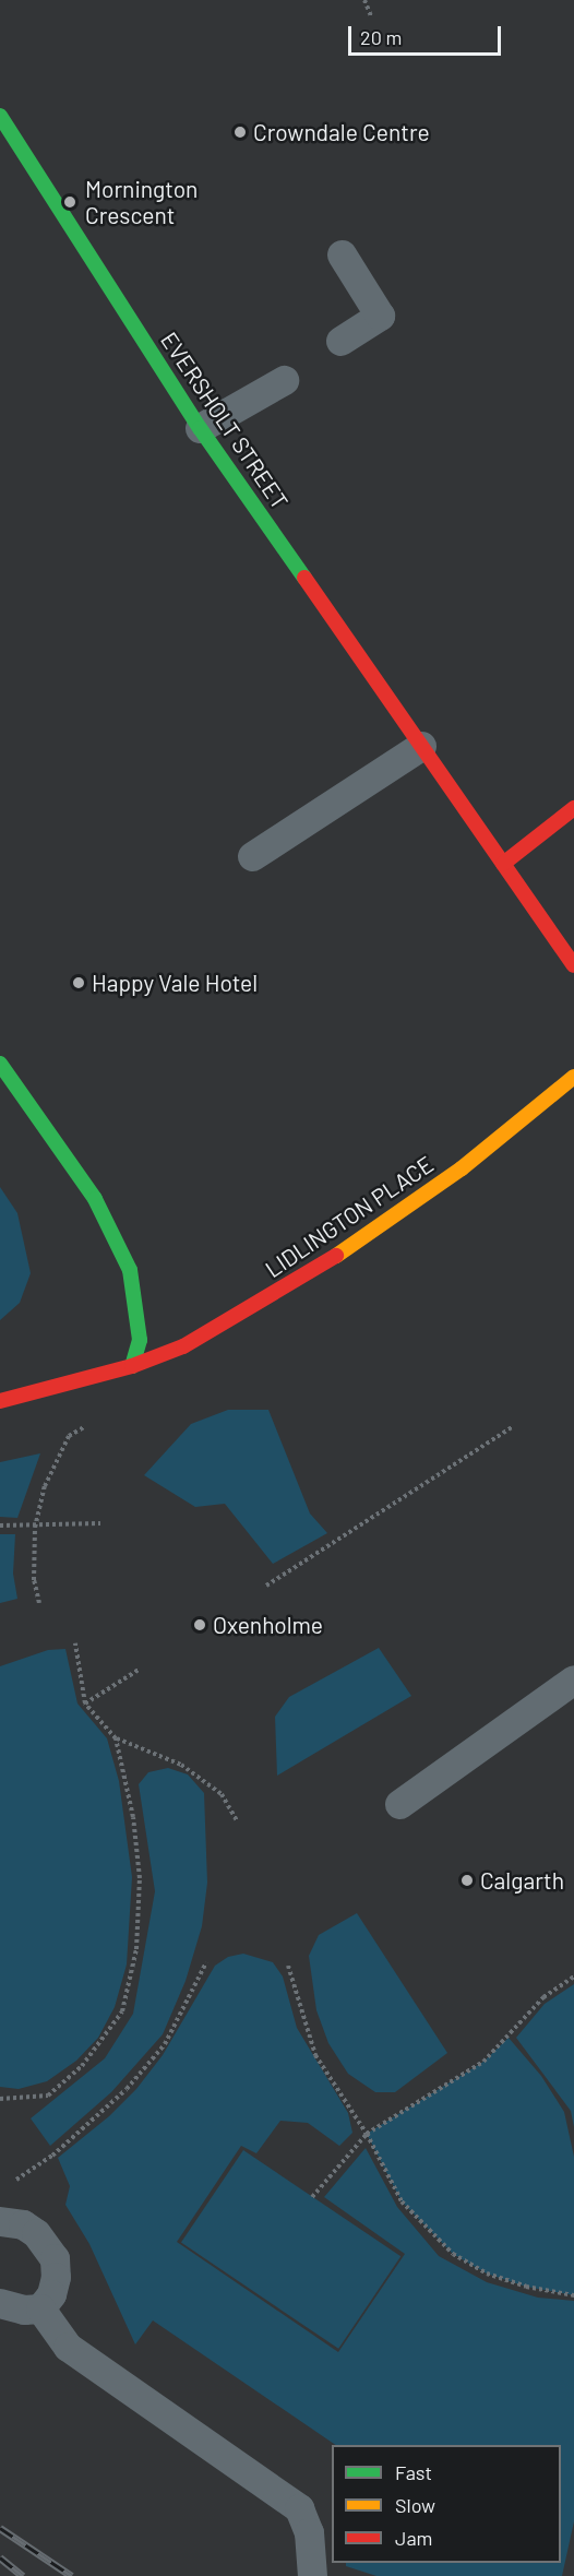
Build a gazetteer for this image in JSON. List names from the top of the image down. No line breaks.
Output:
{"streets":{"main road":["EVERSHOLT STREET","LIDLINGTON PLACE"]},"places":["Crowndale Centre","Mornington Crescent","Happy Vale Hotel","Oxenholme","Calgarth"],"legend":["Fast","Slow","Jam"],"scale_bar":"20 m"}
